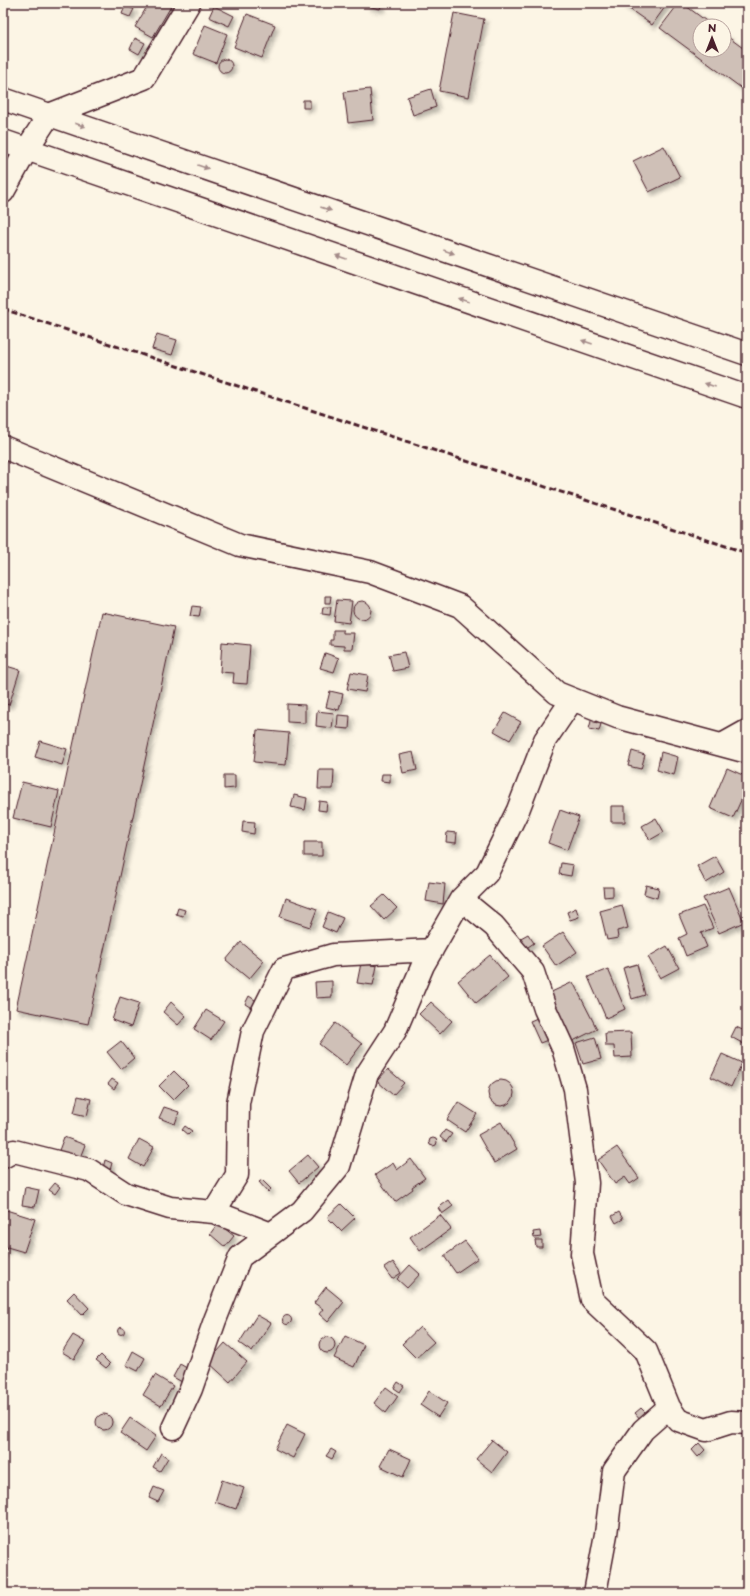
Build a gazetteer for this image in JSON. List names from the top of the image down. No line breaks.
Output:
{"north":"top"}
